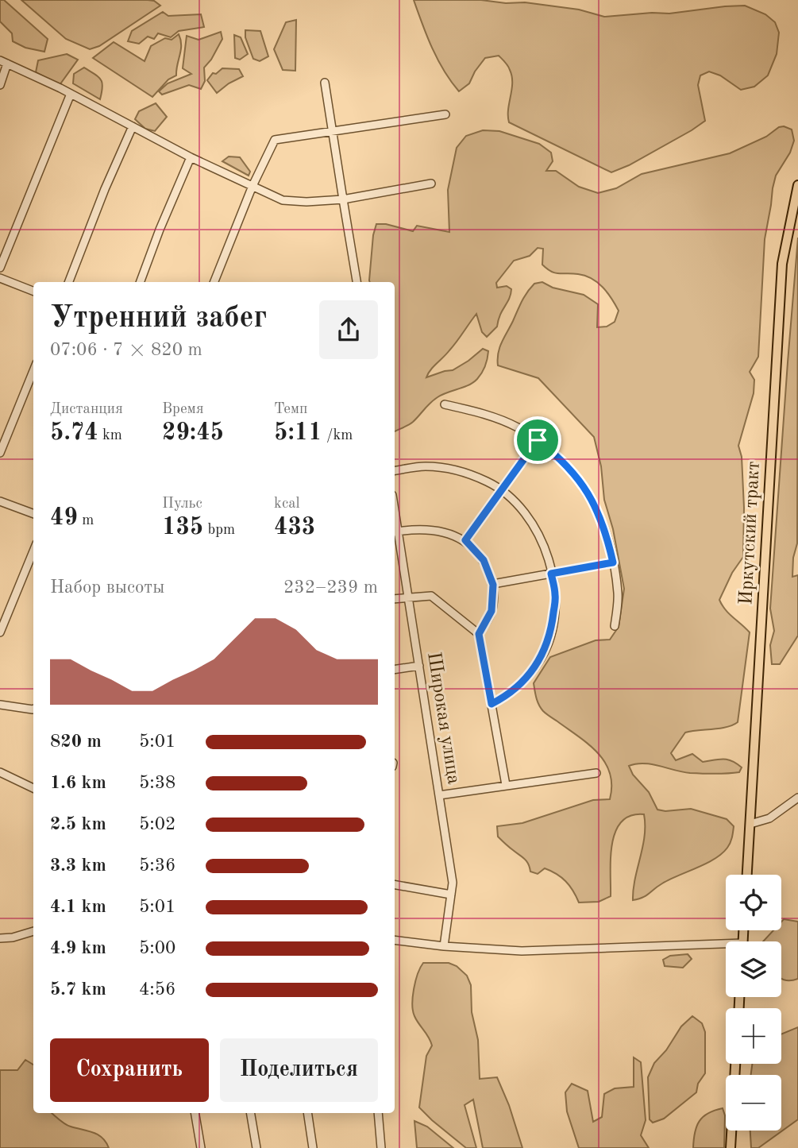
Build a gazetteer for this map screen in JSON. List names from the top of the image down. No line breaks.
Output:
{"streets":{"main road":["Иркутский тракт"],"street":["Широкая улица"]},"page":{"heading":["Утренний забег","07:06 · 7 × 820 m"],"stats":[["Дистанция","5.74 km"],["Время","29:45"],["Темп","5:11 /km"],["49 m"],["Пульс","135 bpm"],["kcal","433"]],"chart":["Набор высоты","232–239 m"],"list":[{"name":"820 m","note":"5:01"},{"name":"1.6 km","note":"5:38"},{"name":"2.5 km","note":"5:02"},{"name":"3.3 km","note":"5:36"},{"name":"4.1 km","note":"5:01"},{"name":"4.9 km","note":"5:00"},{"name":"5.7 km","note":"4:56"}],"map_buttons":["+","−"],"buttons":["Сохранить","Поделиться"]}}
